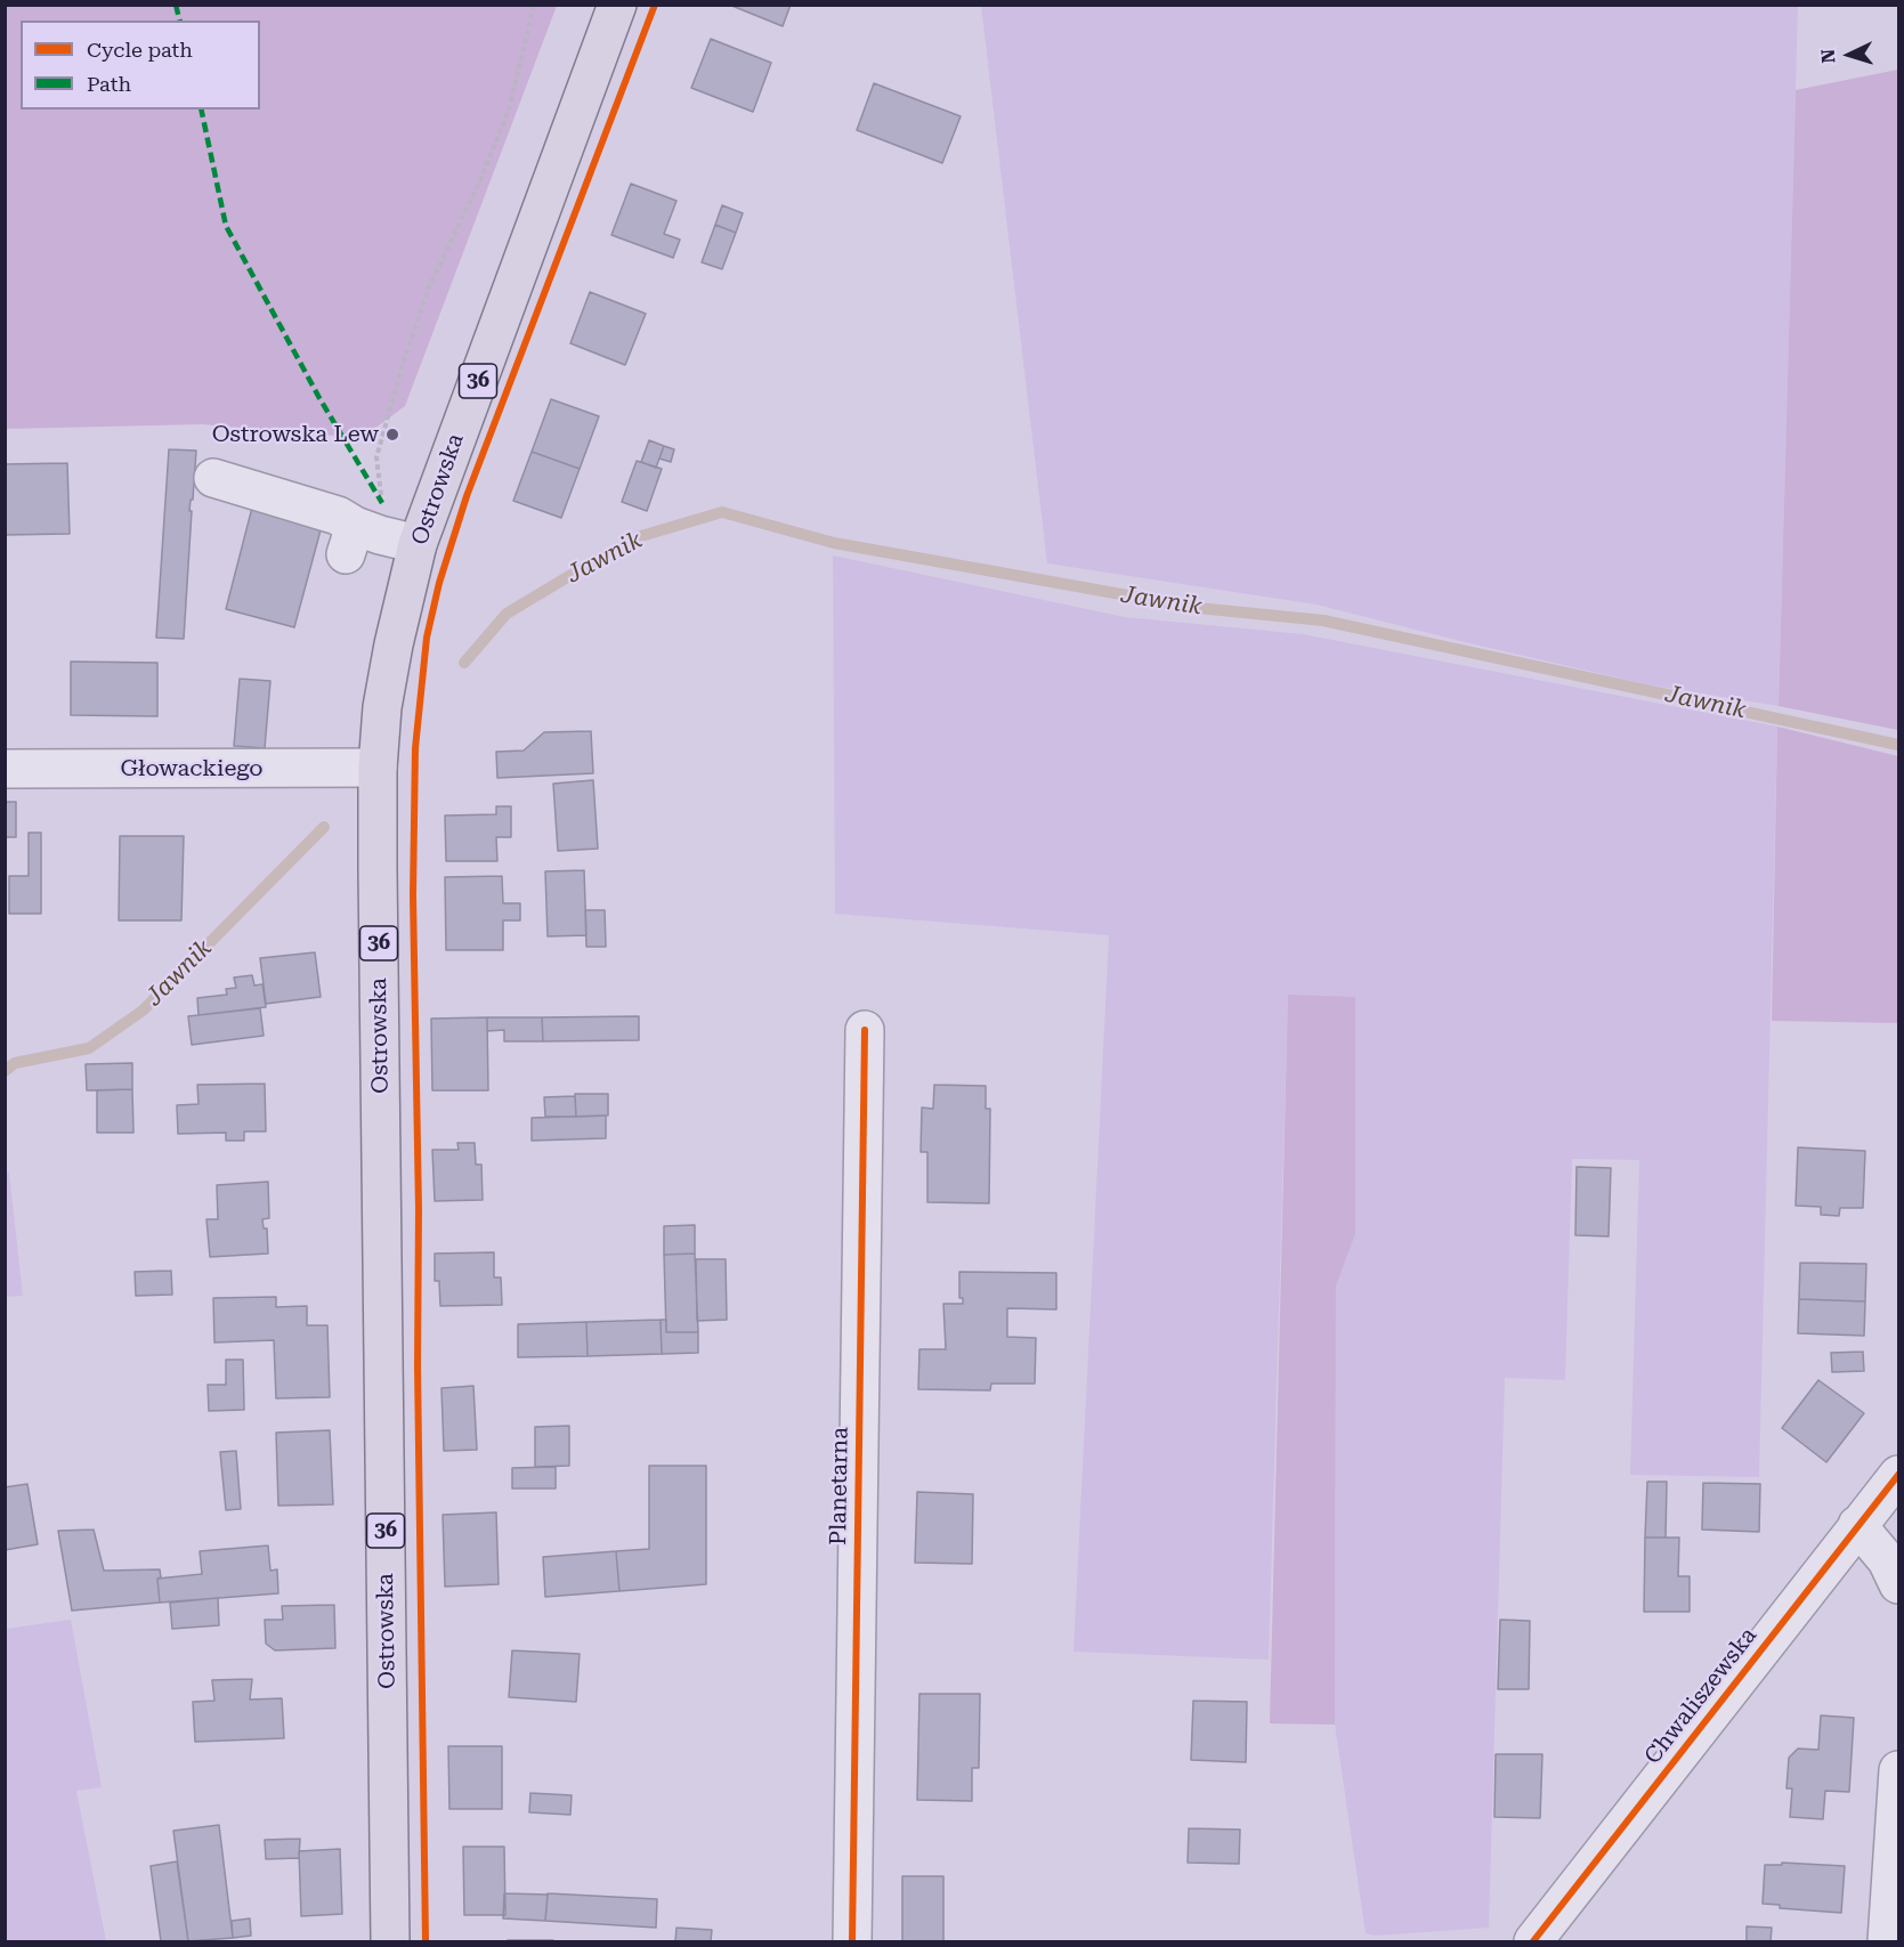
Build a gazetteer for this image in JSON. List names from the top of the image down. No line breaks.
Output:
{"streets":{"main road":["36","Ostrowska"],"street":["Głowackiego","Planetarna","Chwaliszewska"]},"crossings":[["Ostrowska","Głowackiego"]],"water":["Jawnik"],"places":["Ostrowska Lew"],"legend":["Cycle path","Path"],"north":"left"}
